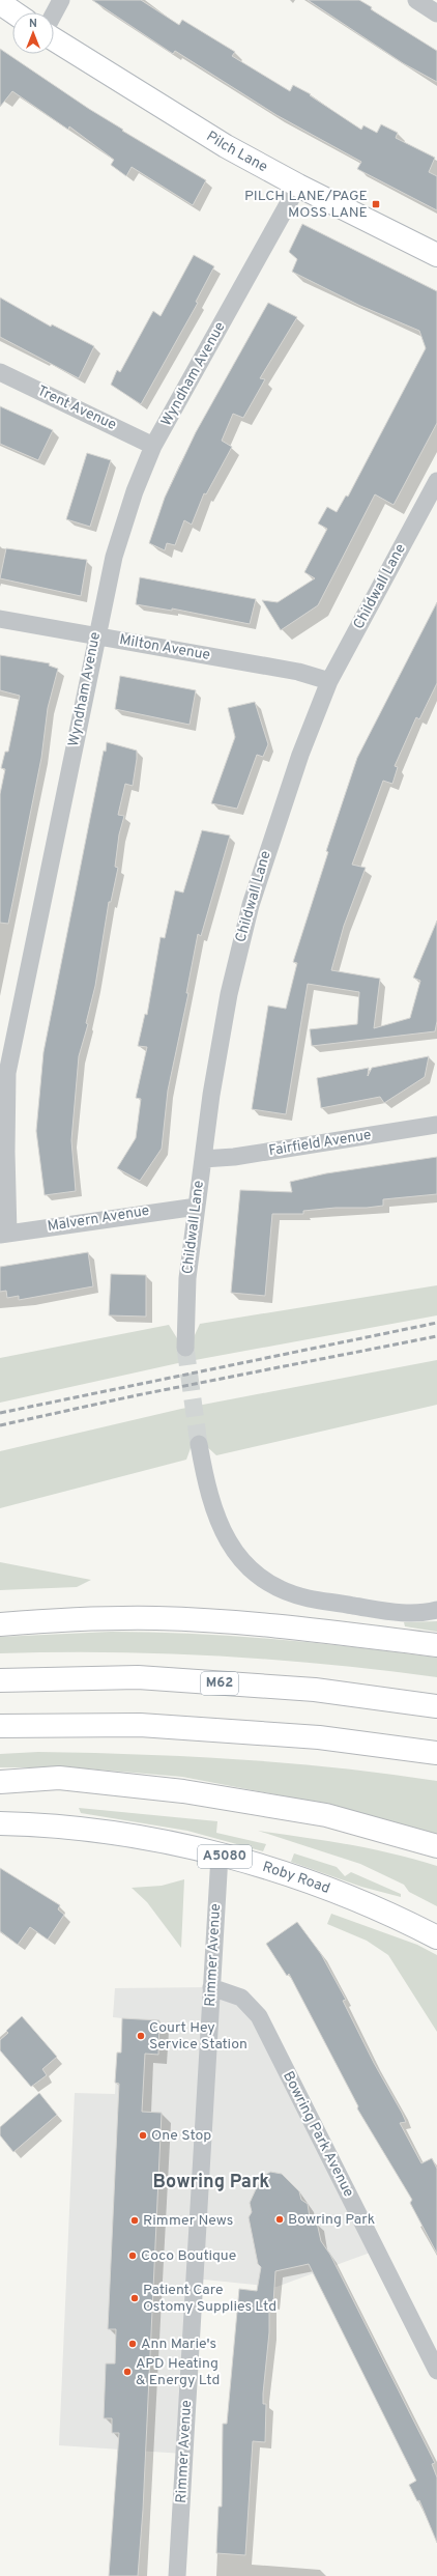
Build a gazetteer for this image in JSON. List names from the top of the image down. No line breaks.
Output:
{"streets":{"main road":["Pilch Lane","M62","A5080","Roby Road"],"street":["Wyndham Avenue","Trent Avenue","Childwall Lane","Milton Avenue","Fairfield Avenue","Malvern Avenue","Rimmer Avenue","Bowring Park Avenue"]},"crossings":[["Pilch Lane","Wyndham Avenue"],["Wyndham Avenue","Trent Avenue"],["Wyndham Avenue","Milton Avenue"],["Wyndham Avenue","Malvern Avenue"],["Childwall Lane","Milton Avenue"],["Childwall Lane","Fairfield Avenue"],["Childwall Lane","Malvern Avenue"],["Roby Road","Rimmer Avenue"],["Rimmer Avenue","Bowring Park Avenue"]],"districts":["Bowring Park"],"places":{"transit":["PILCH LANE/PAGE MOSS LANE"],"other":["Court Hey Service Station","One Stop","Bowring Park","Rimmer News","Coco Boutique","Patient Care Ostomy Supplies Ltd","Ann Marie's","APD Heating & Energy Ltd"]},"north":"top"}
